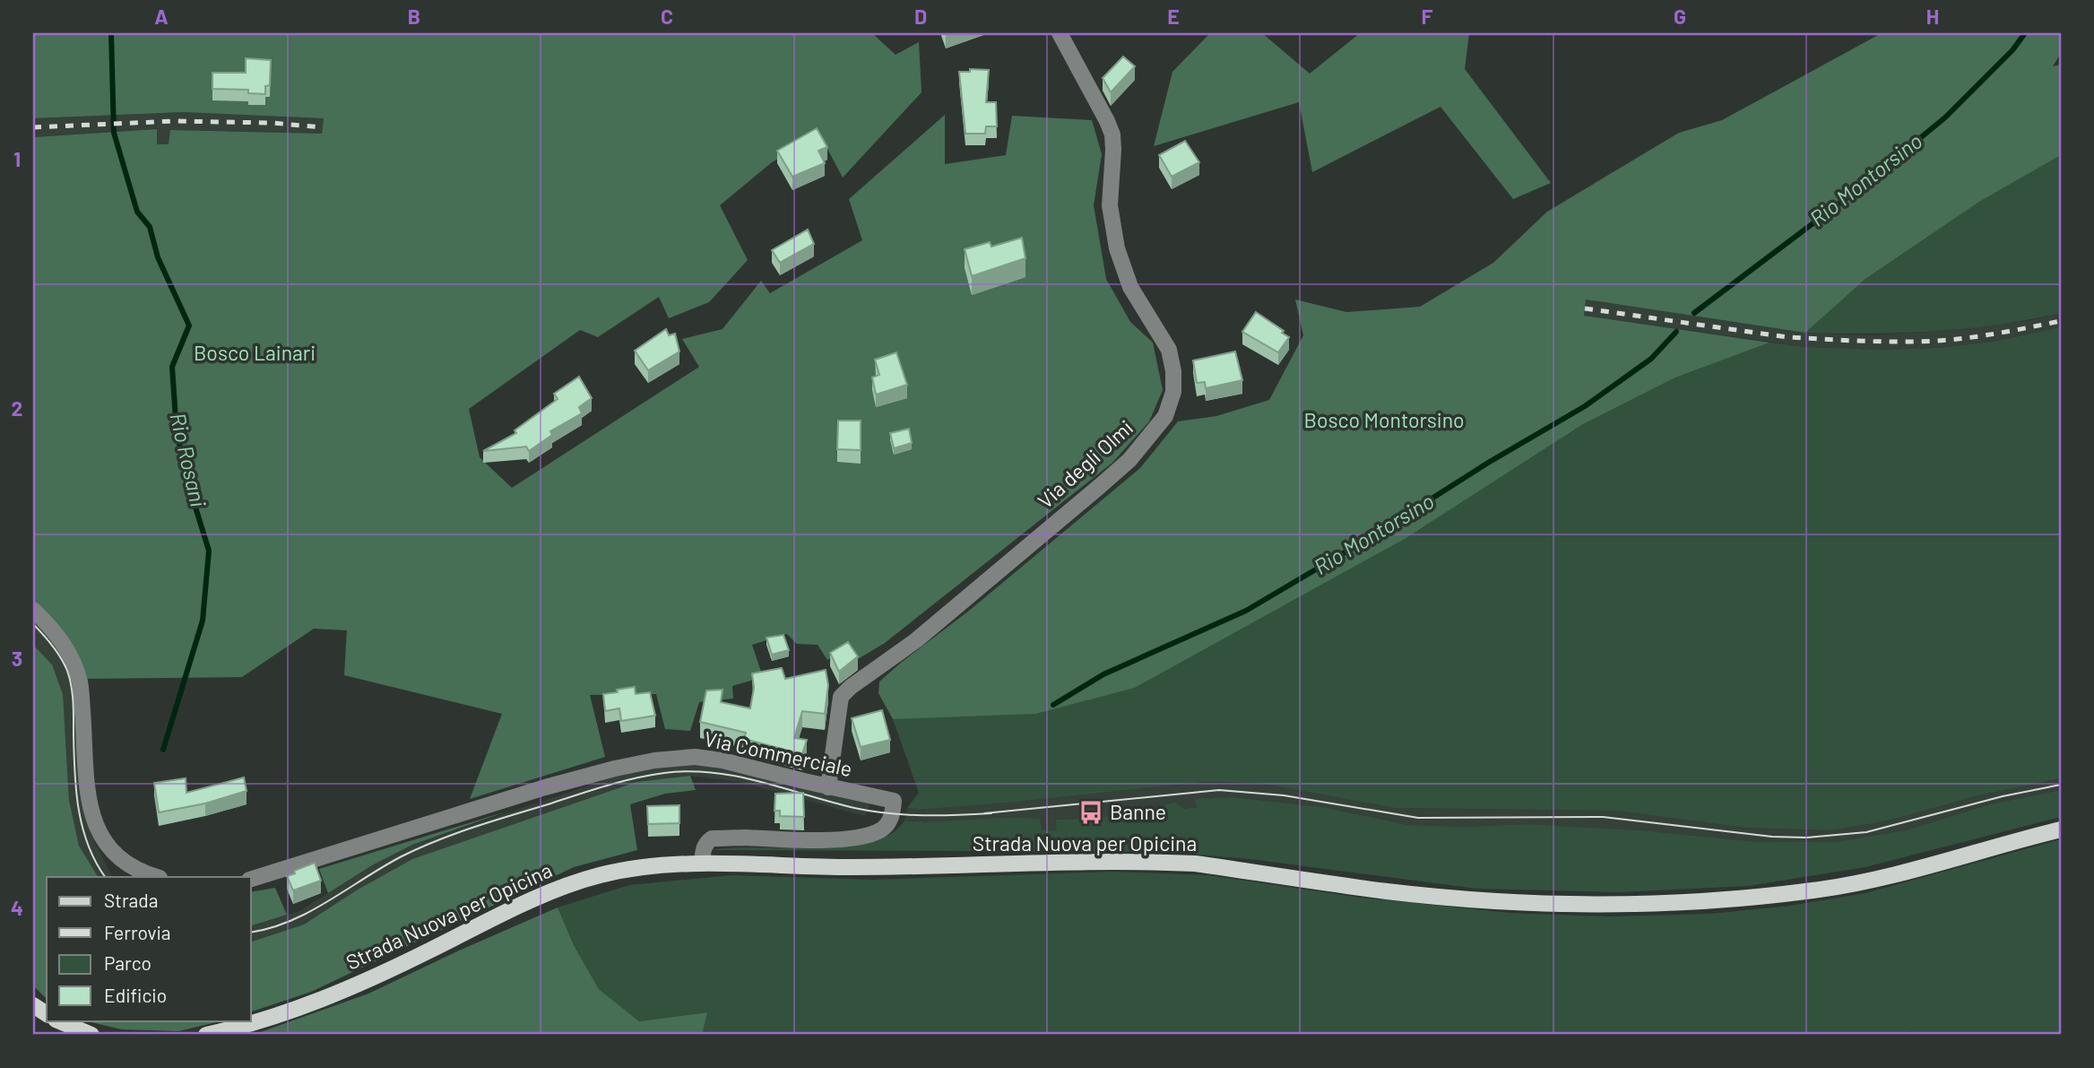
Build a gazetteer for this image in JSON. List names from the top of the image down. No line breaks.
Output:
{"streets":{"main road":["Strada Nuova per Opicina"],"street":["Via degli Olmi","Via Commerciale"]},"crossings":[["Via degli Olmi","Via Commerciale"],["Via Commerciale","Strada Nuova per Opicina"]],"water":["Rio Montorsino","Rio Rosani"],"parks":["Bosco Lainari","Bosco Montorsino"],"places":{"bus stop":["Banne"]},"legend":["Strada","Ferrovia","Parco","Edificio"],"grid":{"columns":["A","B","C","D","E","F","G","H"],"rows":["1","2","3","4"]}}
